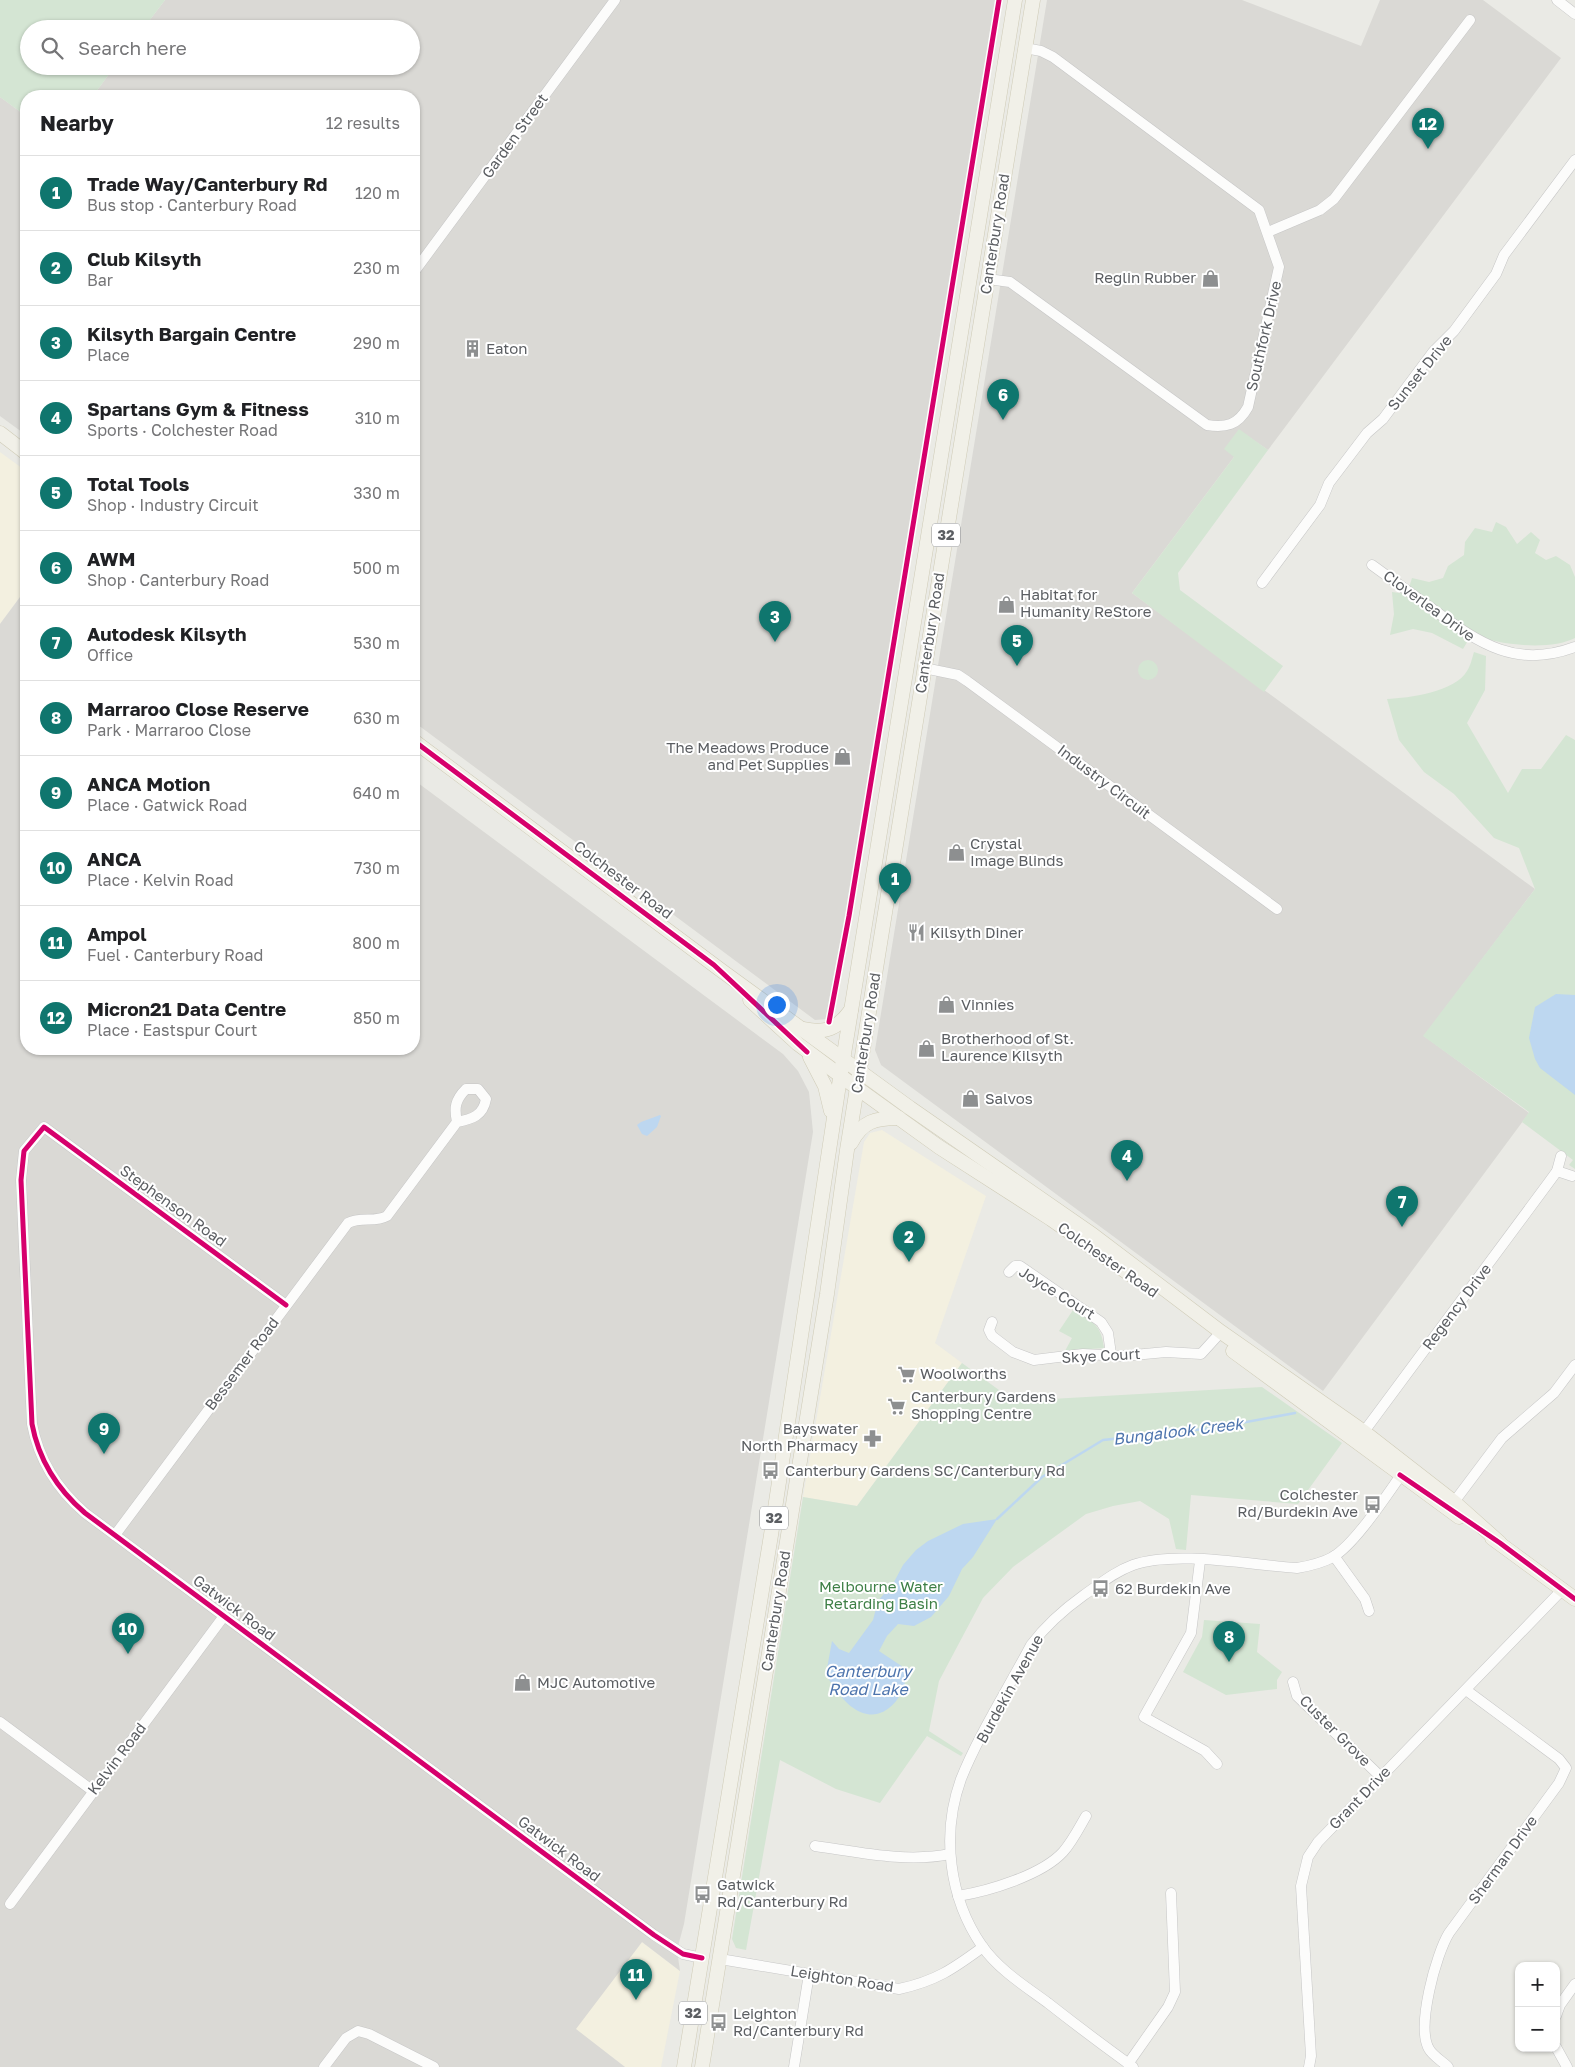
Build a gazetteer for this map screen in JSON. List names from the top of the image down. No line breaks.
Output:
{"streets":{"main road":["Canterbury Road","32","Colchester Road"],"street":["Garden Street","Southfork Drive","Sunset Drive","Cloverlea Drive","Industry Circuit","Stephenson Road","Joyce Court","Regency Drive","Skye Court","Bessemer Road","Gatwick Road","Burdekin Avenue","Custer Grove","Kelvin Road","Grant Drive","Sherman Drive","Leighton Road"]},"crossings":[["Canterbury Road","Southfork Drive"],["Canterbury Road","Industry Circuit"],["Canterbury Road","Colchester Road"],["Canterbury Road","Gatwick Road"],["Canterbury Road","Leighton Road"],["Colchester Road","Regency Drive"],["Colchester Road","Skye Court"],["Colchester Road","Burdekin Avenue"],["Colchester Road","Grant Drive"],["Stephenson Road","Bessemer Road"],["Stephenson Road","Gatwick Road"],["Joyce Court","Skye Court"],["Bessemer Road","Gatwick Road"],["Gatwick Road","Kelvin Road"],["Burdekin Avenue","Leighton Road"],["Custer Grove","Grant Drive"],["Grant Drive","Sherman Drive"]],"water":["Bungalook Creek","Canterbury Road Lake"],"parks":["Melbourne Water Retarding Basin"],"places":{"shop":["Reglin Rubber","Habitat for Humanity ReStore","The Meadows Produce and Pet Supplies","Crystal Image Blinds","Vinnies","Brotherhood of St. Laurence Kilsyth","Salvos","MJC Automotive"],"building":["Eaton"],"restaurant":["Kilsyth Diner"],"supermarket":["Woolworths","Canterbury Gardens Shopping Centre"],"pharmacy":["Bayswater North Pharmacy"],"bus stop":["Canterbury Gardens SC/Canterbury Rd","Colchester Rd/Burdekin Ave","62 Burdekin Ave","Gatwick Rd/Canterbury Rd","Leighton Rd/Canterbury Rd"]},"page":{"search":"Search here","heading":["Nearby","12 results"],"pins":["12","6","3","5","1","4","7","2","9","10","8","11"],"list":[{"mark":"1","name":"Trade Way/Canterbury Rd","note":"Bus stop · Canterbury Road","value":"120 m"},{"mark":"2","name":"Club Kilsyth","note":"Bar","value":"230 m"},{"mark":"3","name":"Kilsyth Bargain Centre","note":"Place","value":"290 m"},{"mark":"4","name":"Spartans Gym & Fitness","note":"Sports · Colchester Road","value":"310 m"},{"mark":"5","name":"Total Tools","note":"Shop · Industry Circuit","value":"330 m"},{"mark":"6","name":"AWM","note":"Shop · Canterbury Road","value":"500 m"},{"mark":"7","name":"Autodesk Kilsyth","note":"Office","value":"530 m"},{"mark":"8","name":"Marraroo Close Reserve","note":"Park · Marraroo Close","value":"630 m"},{"mark":"9","name":"ANCA Motion","note":"Place · Gatwick Road","value":"640 m"},{"mark":"10","name":"ANCA","note":"Place · Kelvin Road","value":"730 m"},{"mark":"11","name":"Ampol","note":"Fuel · Canterbury Road","value":"800 m"},{"mark":"12","name":"Micron21 Data Centre","note":"Place · Eastspur Court","value":"850 m"}],"map_buttons":["+","−"]}}
